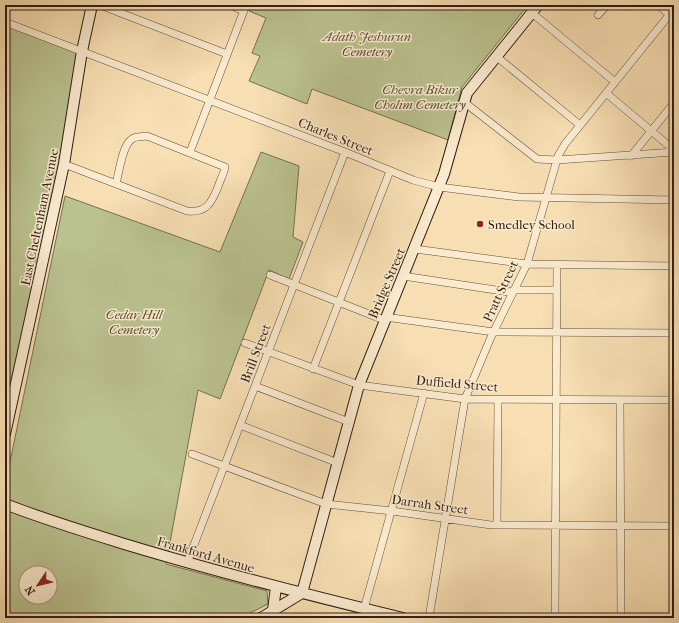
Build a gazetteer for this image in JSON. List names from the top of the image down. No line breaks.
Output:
{"streets":{"main road":["East Cheltenham Avenue","Bridge Street","Frankford Avenue"],"street":["Charles Street","Pratt Street","Brill Street","Duffield Street","Darrah Street"]},"crossings":[["Charles Street","East Cheltenham Avenue"],["Charles Street","Bridge Street"],["Charles Street","Pratt Street"],["Charles Street","Brill Street"],["Bridge Street","Duffield Street"],["Bridge Street","Darrah Street"],["Bridge Street","Frankford Avenue"],["Pratt Street","Duffield Street"],["Pratt Street","Darrah Street"],["Brill Street","Duffield Street"],["Brill Street","Darrah Street"],["Brill Street","Frankford Avenue"]],"parks":["Adath Jeshurun Cemetery","Chevra Bikur Cholim Cemetery","Cedar Hill Cemetery"],"places":["Smedley School"],"north":"bottom left"}
